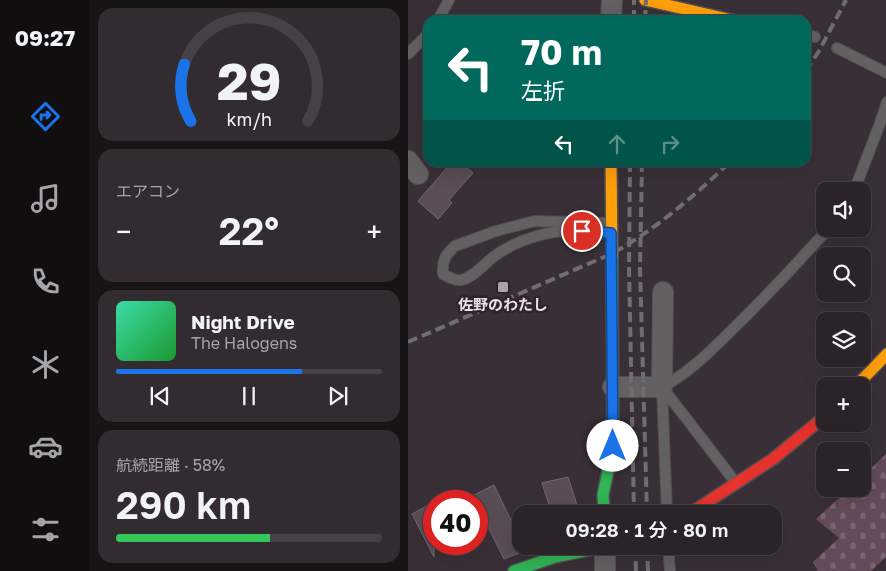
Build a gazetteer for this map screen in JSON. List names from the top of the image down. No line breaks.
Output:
{"places":{"transit":["佐野のわたし"]},"page":{"tabs":"09:27","turn":["70 m","左折"],"tile":["エアコン",["航続距離 · 58%","290 km"]],"map_buttons":["+","−"],"heat":["−","22°","+"],"song":["Night Drive","The Halogens"],"limit":"40","trip":"09:28 · 1 分 · 80 m","gauge":["29","km/h"]}}
